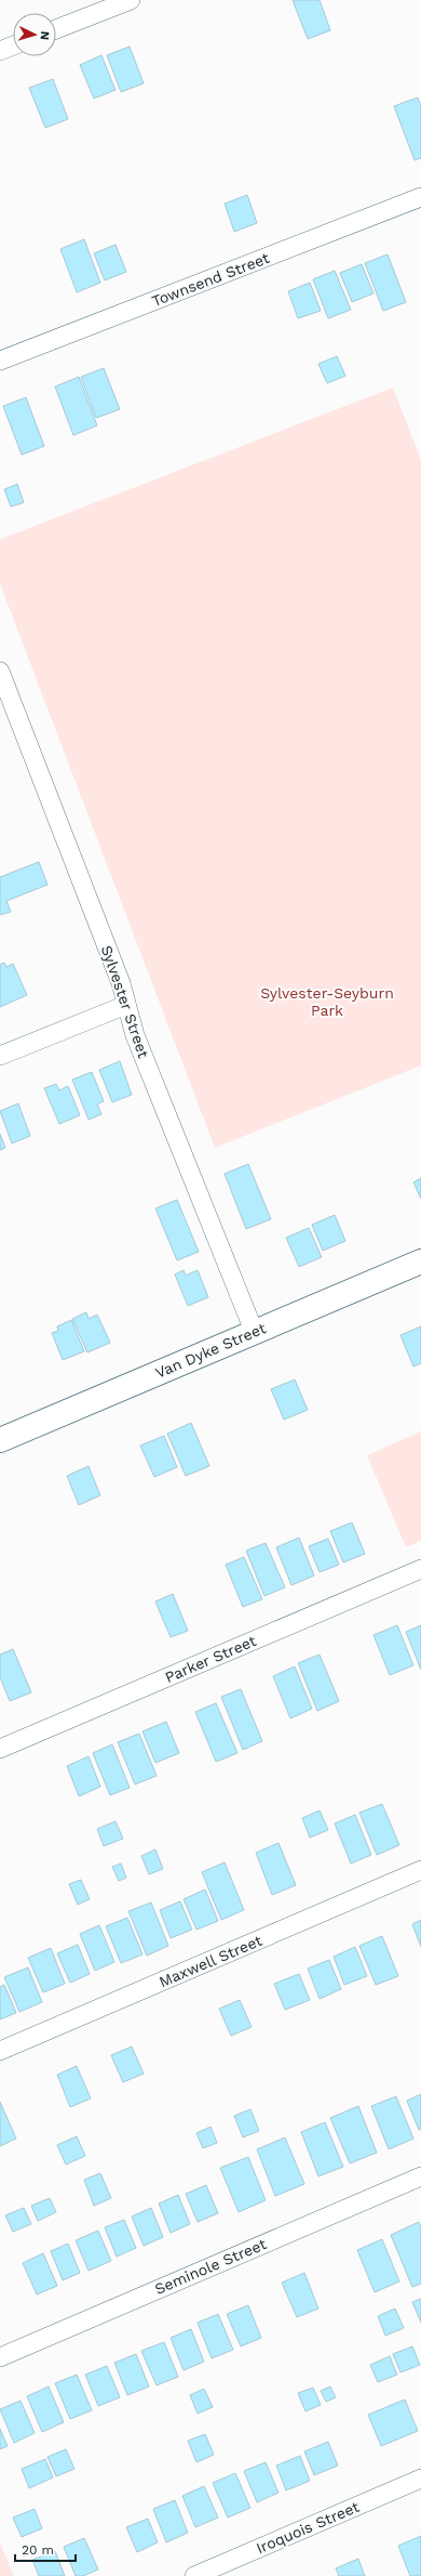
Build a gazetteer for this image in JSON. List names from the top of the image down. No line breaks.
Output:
{"streets":{"main road":["Van Dyke Street"],"street":["Townsend Street","Sylvester Street","Parker Street","Maxwell Street","Seminole Street","Iroquois Street"]},"crossings":[["Sylvester Street","Van Dyke Street"]],"parks":["Sylvester-Seyburn Park"],"scale_bar":"20 m","north":"right"}
